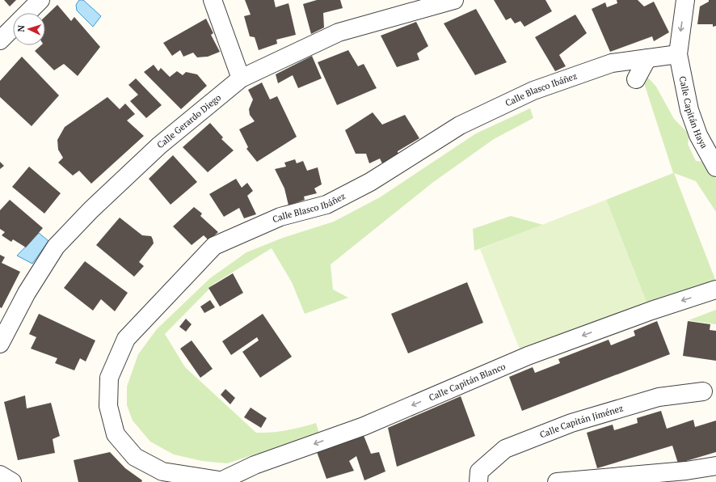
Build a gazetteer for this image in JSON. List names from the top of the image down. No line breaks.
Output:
{"streets":{"street":["Calle Blasco Ibáñez","Calle Capitán Haya","Calle Gerardo Diego","Calle Capitán Blanco","Calle Capitán Jiménez"]},"crossings":[["Calle Blasco Ibáñez","Calle Capitán Haya"],["Calle Blasco Ibáñez","Calle Capitán Blanco"]],"one_way":["Calle Capitán Blanco"],"north":"left"}
